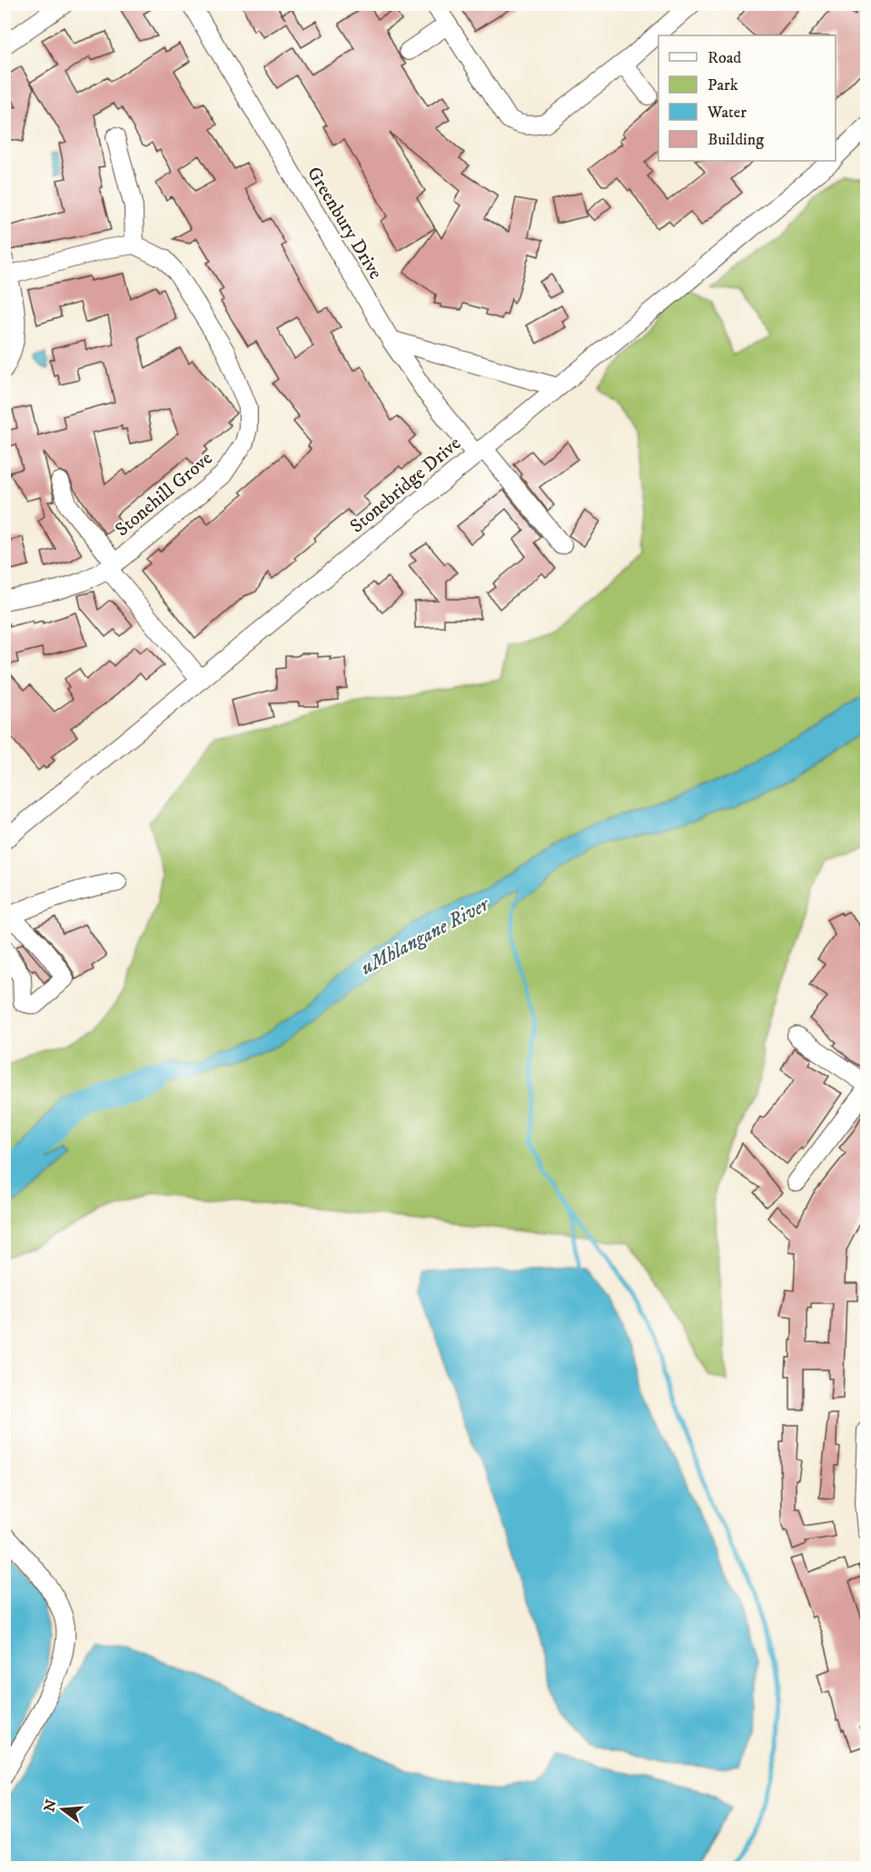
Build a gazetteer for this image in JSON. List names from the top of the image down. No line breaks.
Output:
{"streets":{"street":["Greenbury Drive","Stonebridge Drive","Stonehill Grove"]},"crossings":[["Greenbury Drive","Stonebridge Drive"]],"water":["uMhlangane River"],"legend":["Road","Park","Water","Building"],"north":"left"}
